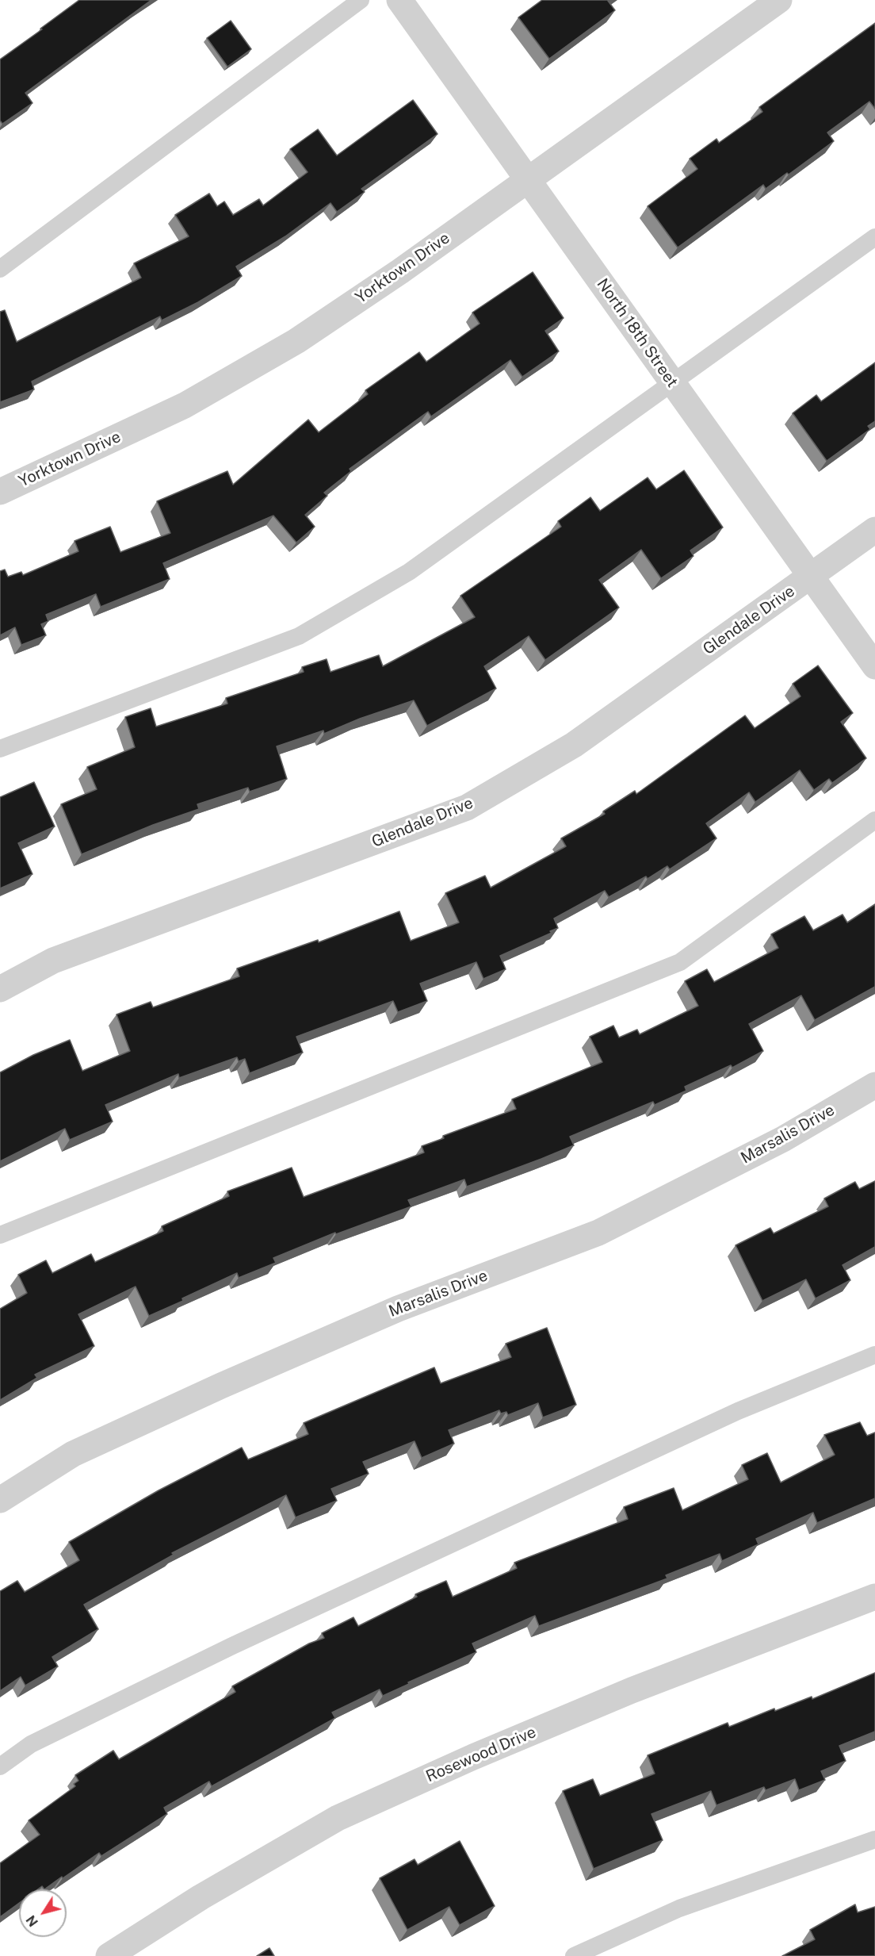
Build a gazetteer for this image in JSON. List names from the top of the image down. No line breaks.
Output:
{"streets":{"street":["Yorktown Drive","North 18th Street","Glendale Drive","Marsalis Drive","Rosewood Drive"]},"crossings":[["Yorktown Drive","North 18th Street"],["North 18th Street","Glendale Drive"]],"north":"bottom left"}
